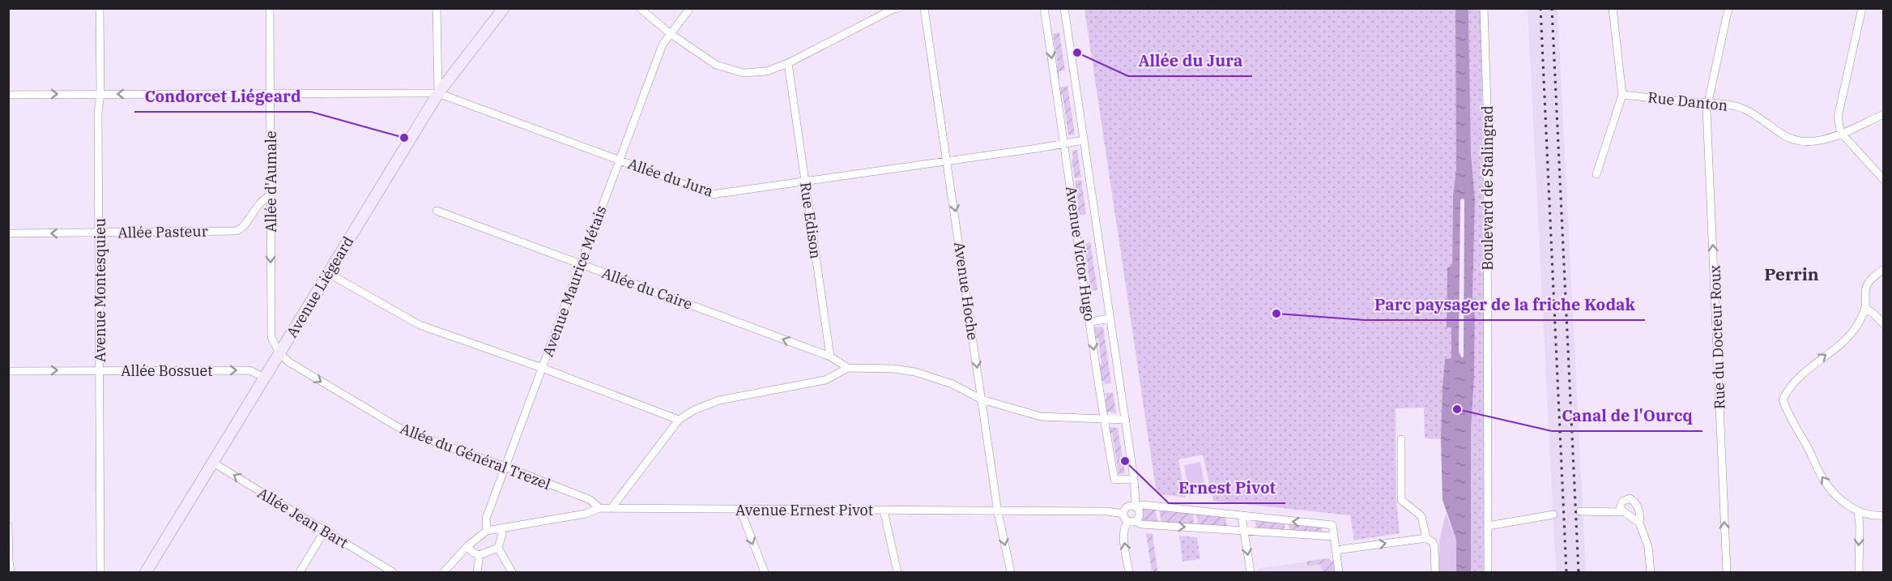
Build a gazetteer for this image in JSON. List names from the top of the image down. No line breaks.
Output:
{"streets":{"street":["Rue Danton","Allée du Jura","Allée d'Aumale","Boulevard de Stalingrad","Rue Edison","Allée Pasteur","Avenue Victor Hugo","Avenue Maurice Métais","Avenue Liégeard","Allée du Caire","Avenue Montesquieu","Avenue Hoche","Rue du Docteur Roux","Allée Bossuet","Allée du Général Trezel","Avenue Ernest Pivot","Allée Jean Bart"]},"crossings":[["Rue Danton","Rue du Docteur Roux"],["Allée du Jura","Allée d'Aumale"],["Allée du Jura","Rue Edison"],["Allée du Jura","Avenue Victor Hugo"],["Allée du Jura","Avenue Maurice Métais"],["Allée du Jura","Avenue Liégeard"],["Allée du Jura","Avenue Montesquieu"],["Allée du Jura","Avenue Hoche"],["Allée d'Aumale","Allée Pasteur"],["Allée d'Aumale","Avenue Liégeard"],["Allée d'Aumale","Allée du Général Trezel"],["Rue Edison","Allée du Caire"],["Allée Pasteur","Avenue Montesquieu"],["Avenue Victor Hugo","Avenue Ernest Pivot"],["Avenue Maurice Métais","Allée du Caire"],["Avenue Maurice Métais","Allée du Général Trezel"],["Avenue Maurice Métais","Avenue Ernest Pivot"],["Avenue Liégeard","Allée Bossuet"],["Avenue Liégeard","Allée du Général Trezel"],["Avenue Liégeard","Allée Jean Bart"],["Avenue Montesquieu","Allée Bossuet"],["Avenue Hoche","Avenue Ernest Pivot"],["Allée du Général Trezel","Avenue Ernest Pivot"]],"one_way":["Allée d'Aumale","Allée du Caire","Avenue Hoche","Rue du Docteur Roux","Allée Bossuet","Allée du Général Trezel","Allée Jean Bart"],"districts":["Perrin"],"places":["Allée du Jura","Condorcet Liégeard","Parc paysager de la friche Kodak","Canal de l'Ourcq","Ernest Pivot"]}
